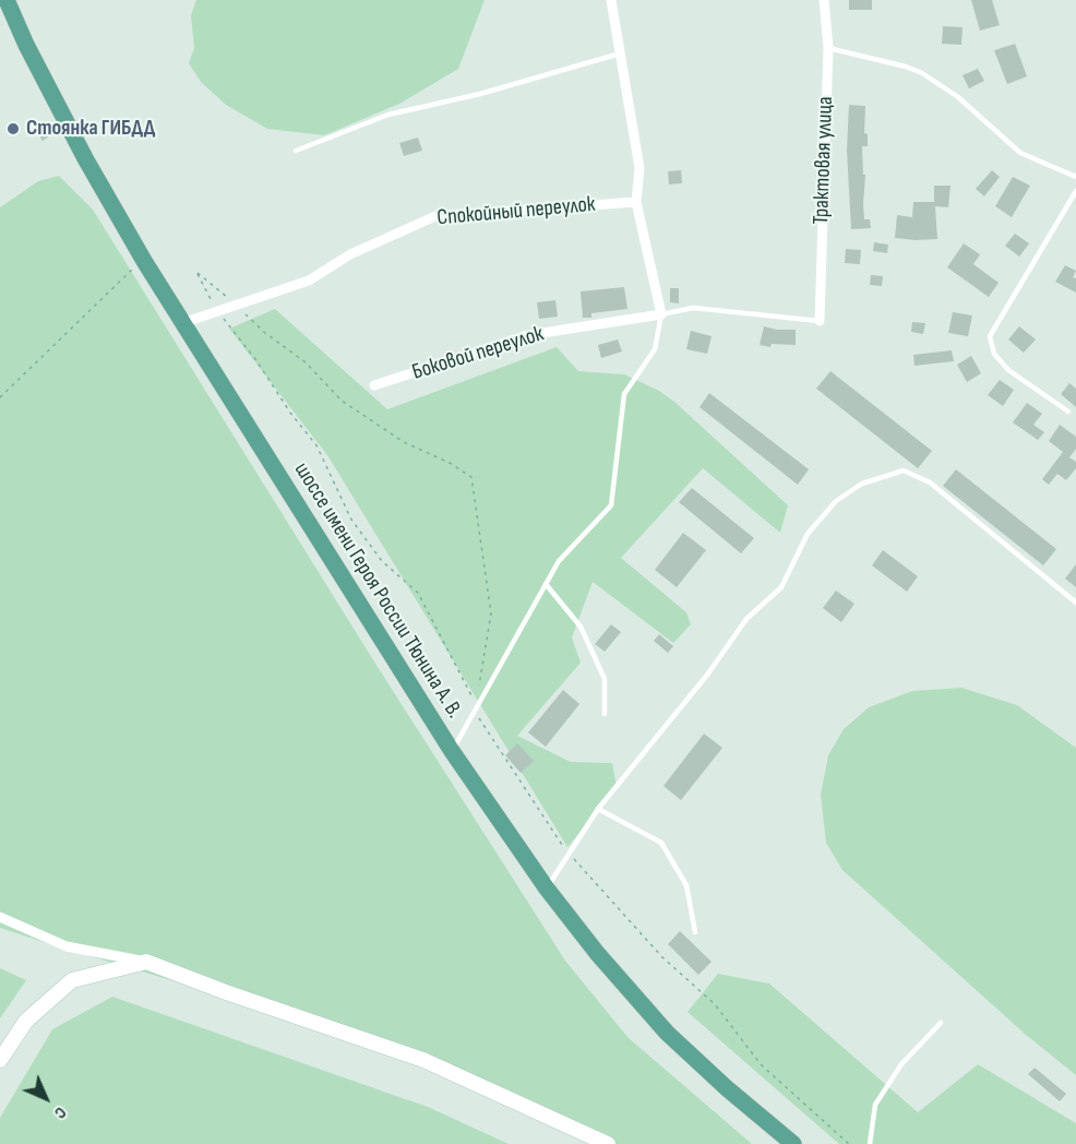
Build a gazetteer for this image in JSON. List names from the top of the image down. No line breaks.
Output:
{"streets":{"main road":["шоссе имени Героя России Тюнина А. В."],"street":["Трактовая улица","Спокойный переулок","Боковой переулок"]},"crossings":[["Спокойный переулок","шоссе имени Героя России Тюнина А. В."]],"places":["Стоянка ГИБДД"],"north":"bottom right"}
